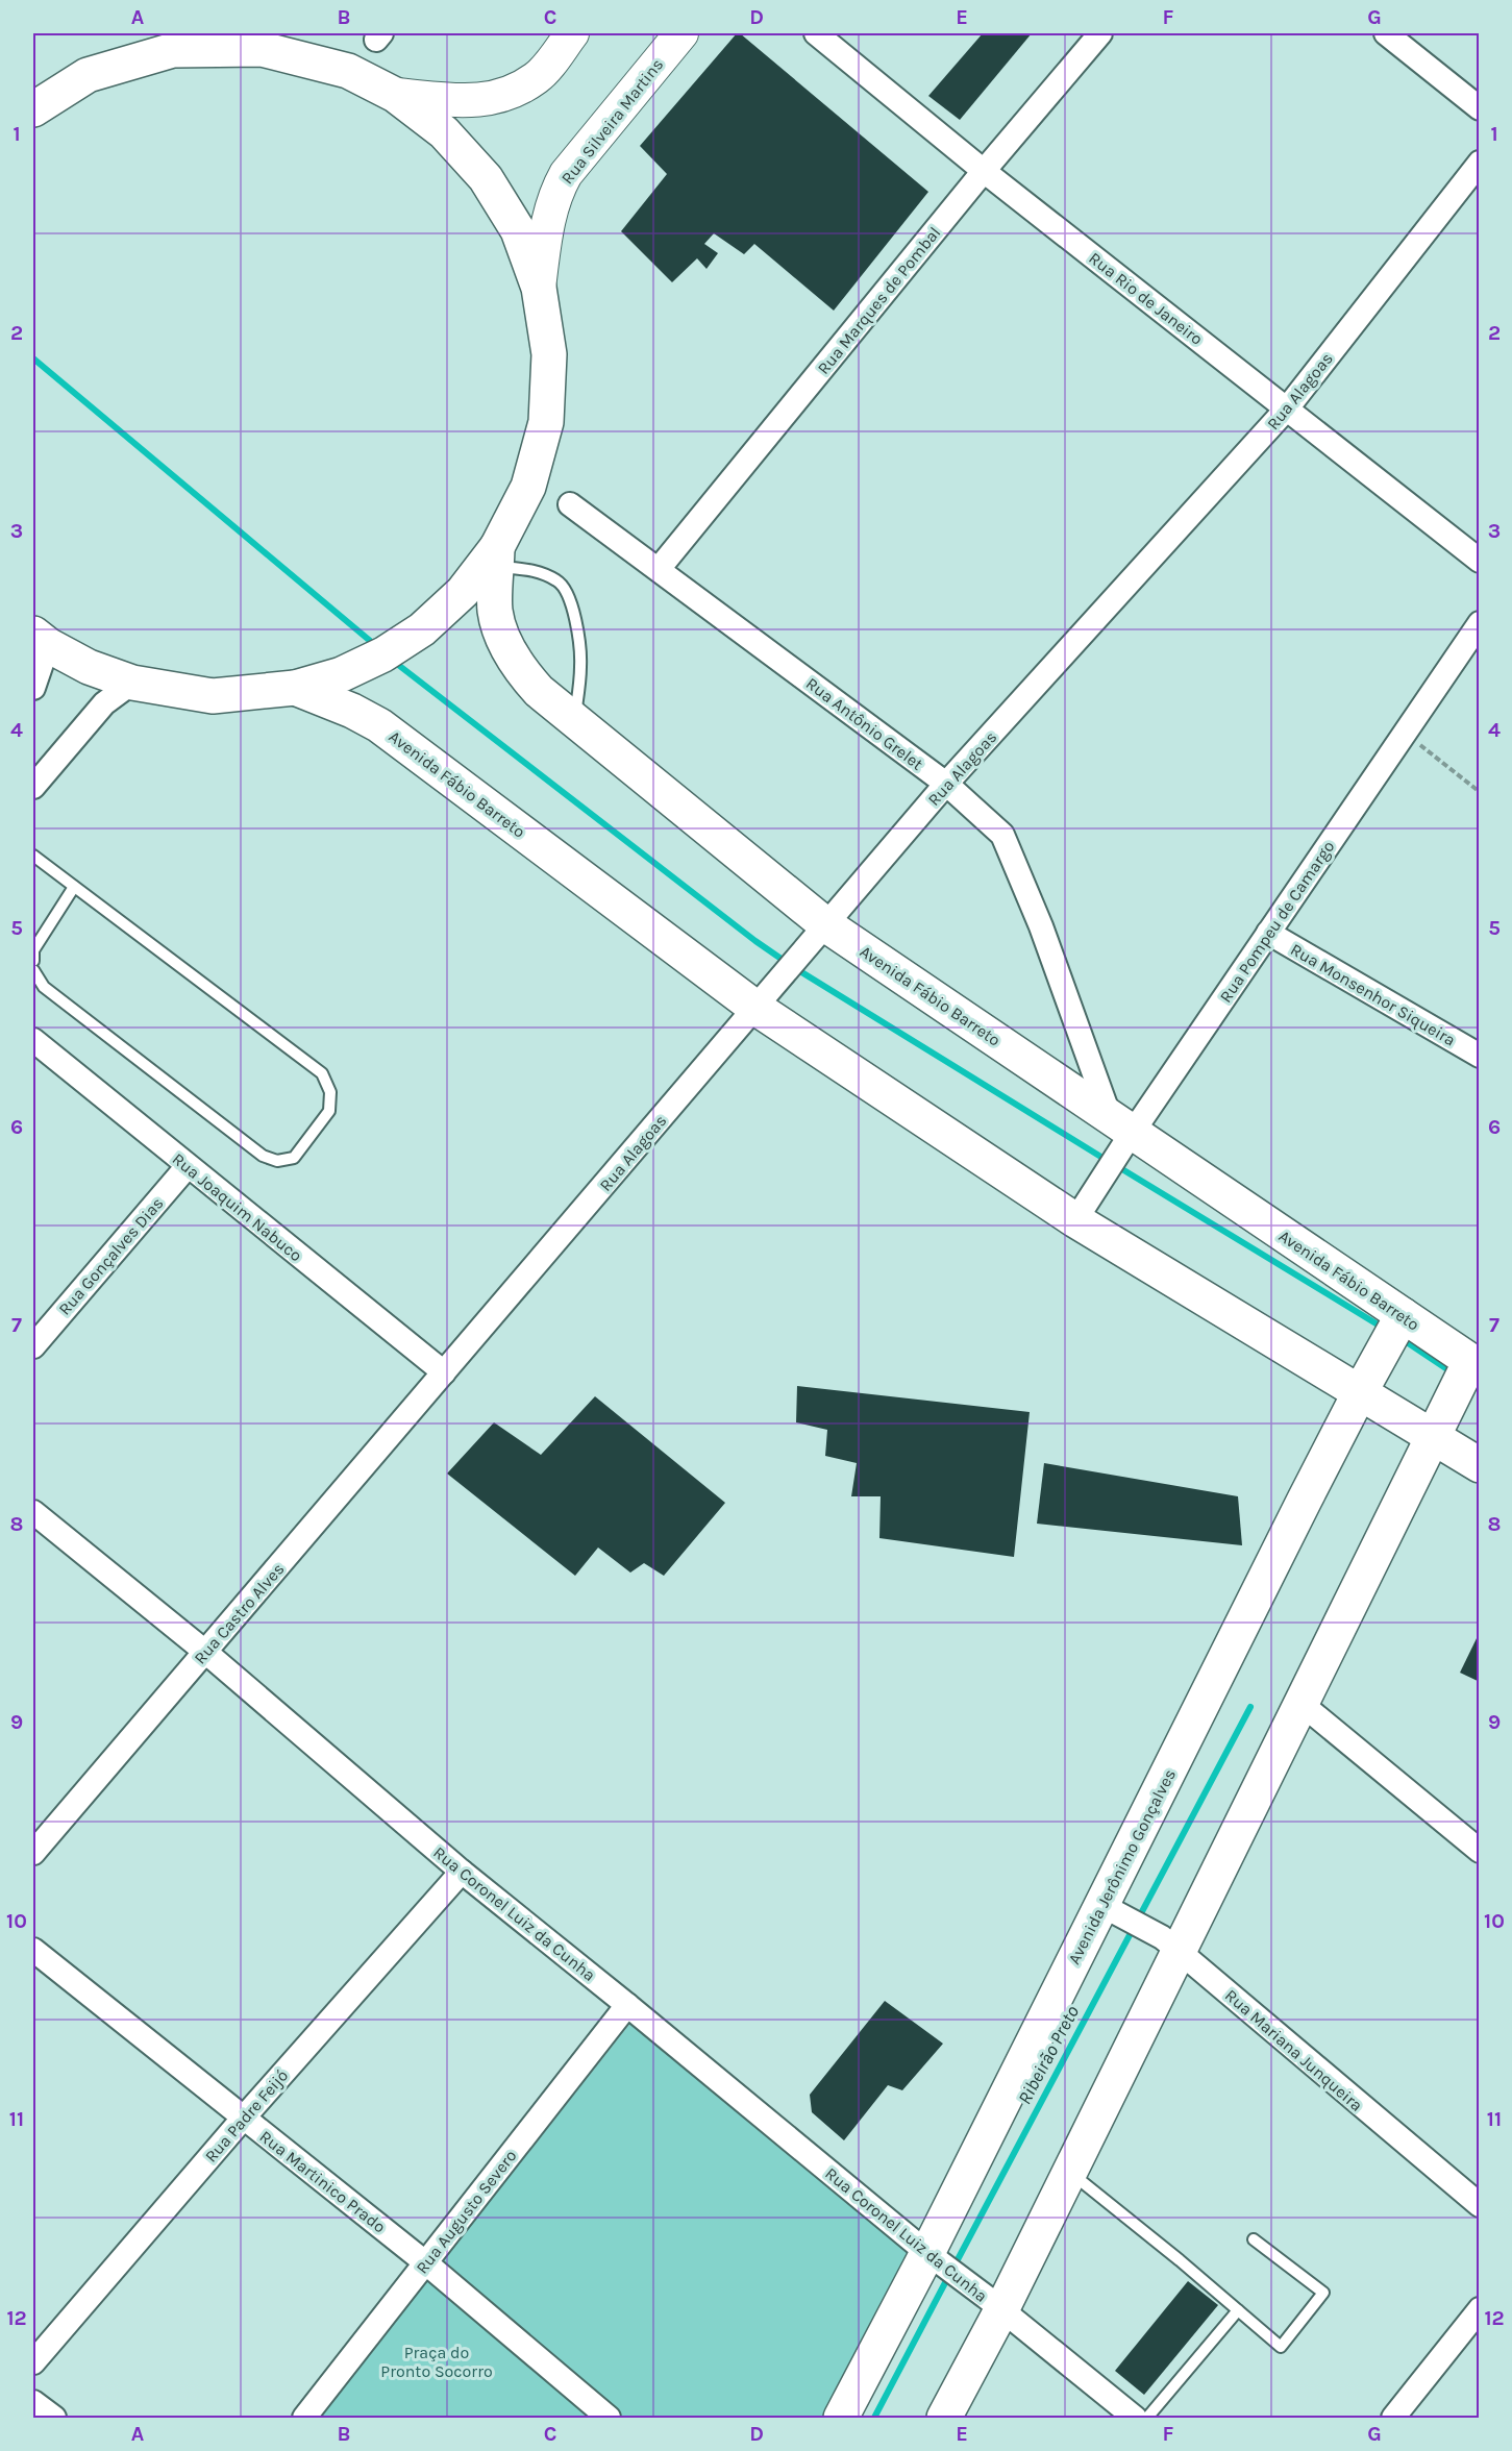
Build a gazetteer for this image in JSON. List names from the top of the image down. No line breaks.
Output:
{"streets":{"main road":["Rua Silveira Martins","Avenida Fábio Barreto","Avenida Jerônimo Gonçalves"],"street":["Rua Rio de Janeiro","Rua Marques de Pombal","Rua Alagoas","Rua Antônio Grelet","Rua Pompeu de Camargo","Rua Monsenhor Siqueira","Rua Joaquim Nabuco","Rua Gonçalves Dias","Rua Castro Alves","Rua Coronel Luiz da Cunha","Rua Mariana Junqueira","Rua Padre Feijó","Rua Martinico Prado","Rua Augusto Severo"]},"crossings":[["Rua Rio de Janeiro","Rua Marques de Pombal"],["Rua Rio de Janeiro","Rua Alagoas"],["Rua Marques de Pombal","Rua Antônio Grelet"],["Rua Alagoas","Rua Antônio Grelet"],["Rua Alagoas","Avenida Fábio Barreto"],["Rua Alagoas","Rua Joaquim Nabuco"],["Rua Alagoas","Rua Castro Alves"],["Rua Antônio Grelet","Avenida Fábio Barreto"],["Rua Antônio Grelet","Rua Pompeu de Camargo"],["Avenida Fábio Barreto","Rua Pompeu de Camargo"],["Avenida Fábio Barreto","Avenida Jerônimo Gonçalves"],["Rua Pompeu de Camargo","Rua Monsenhor Siqueira"],["Rua Joaquim Nabuco","Rua Gonçalves Dias"],["Rua Joaquim Nabuco","Rua Castro Alves"],["Rua Castro Alves","Rua Coronel Luiz da Cunha"],["Avenida Jerônimo Gonçalves","Rua Coronel Luiz da Cunha"],["Avenida Jerônimo Gonçalves","Rua Mariana Junqueira"],["Rua Coronel Luiz da Cunha","Rua Padre Feijó"],["Rua Coronel Luiz da Cunha","Rua Augusto Severo"],["Rua Padre Feijó","Rua Martinico Prado"],["Rua Martinico Prado","Rua Augusto Severo"]],"water":["Ribeirão Preto"],"parks":["Praça do Pronto Socorro"],"grid":{"columns":["A","B","C","D","E","F","G"],"rows":["1","2","3","4","5","6","7","8","9","10","11","12"]}}
